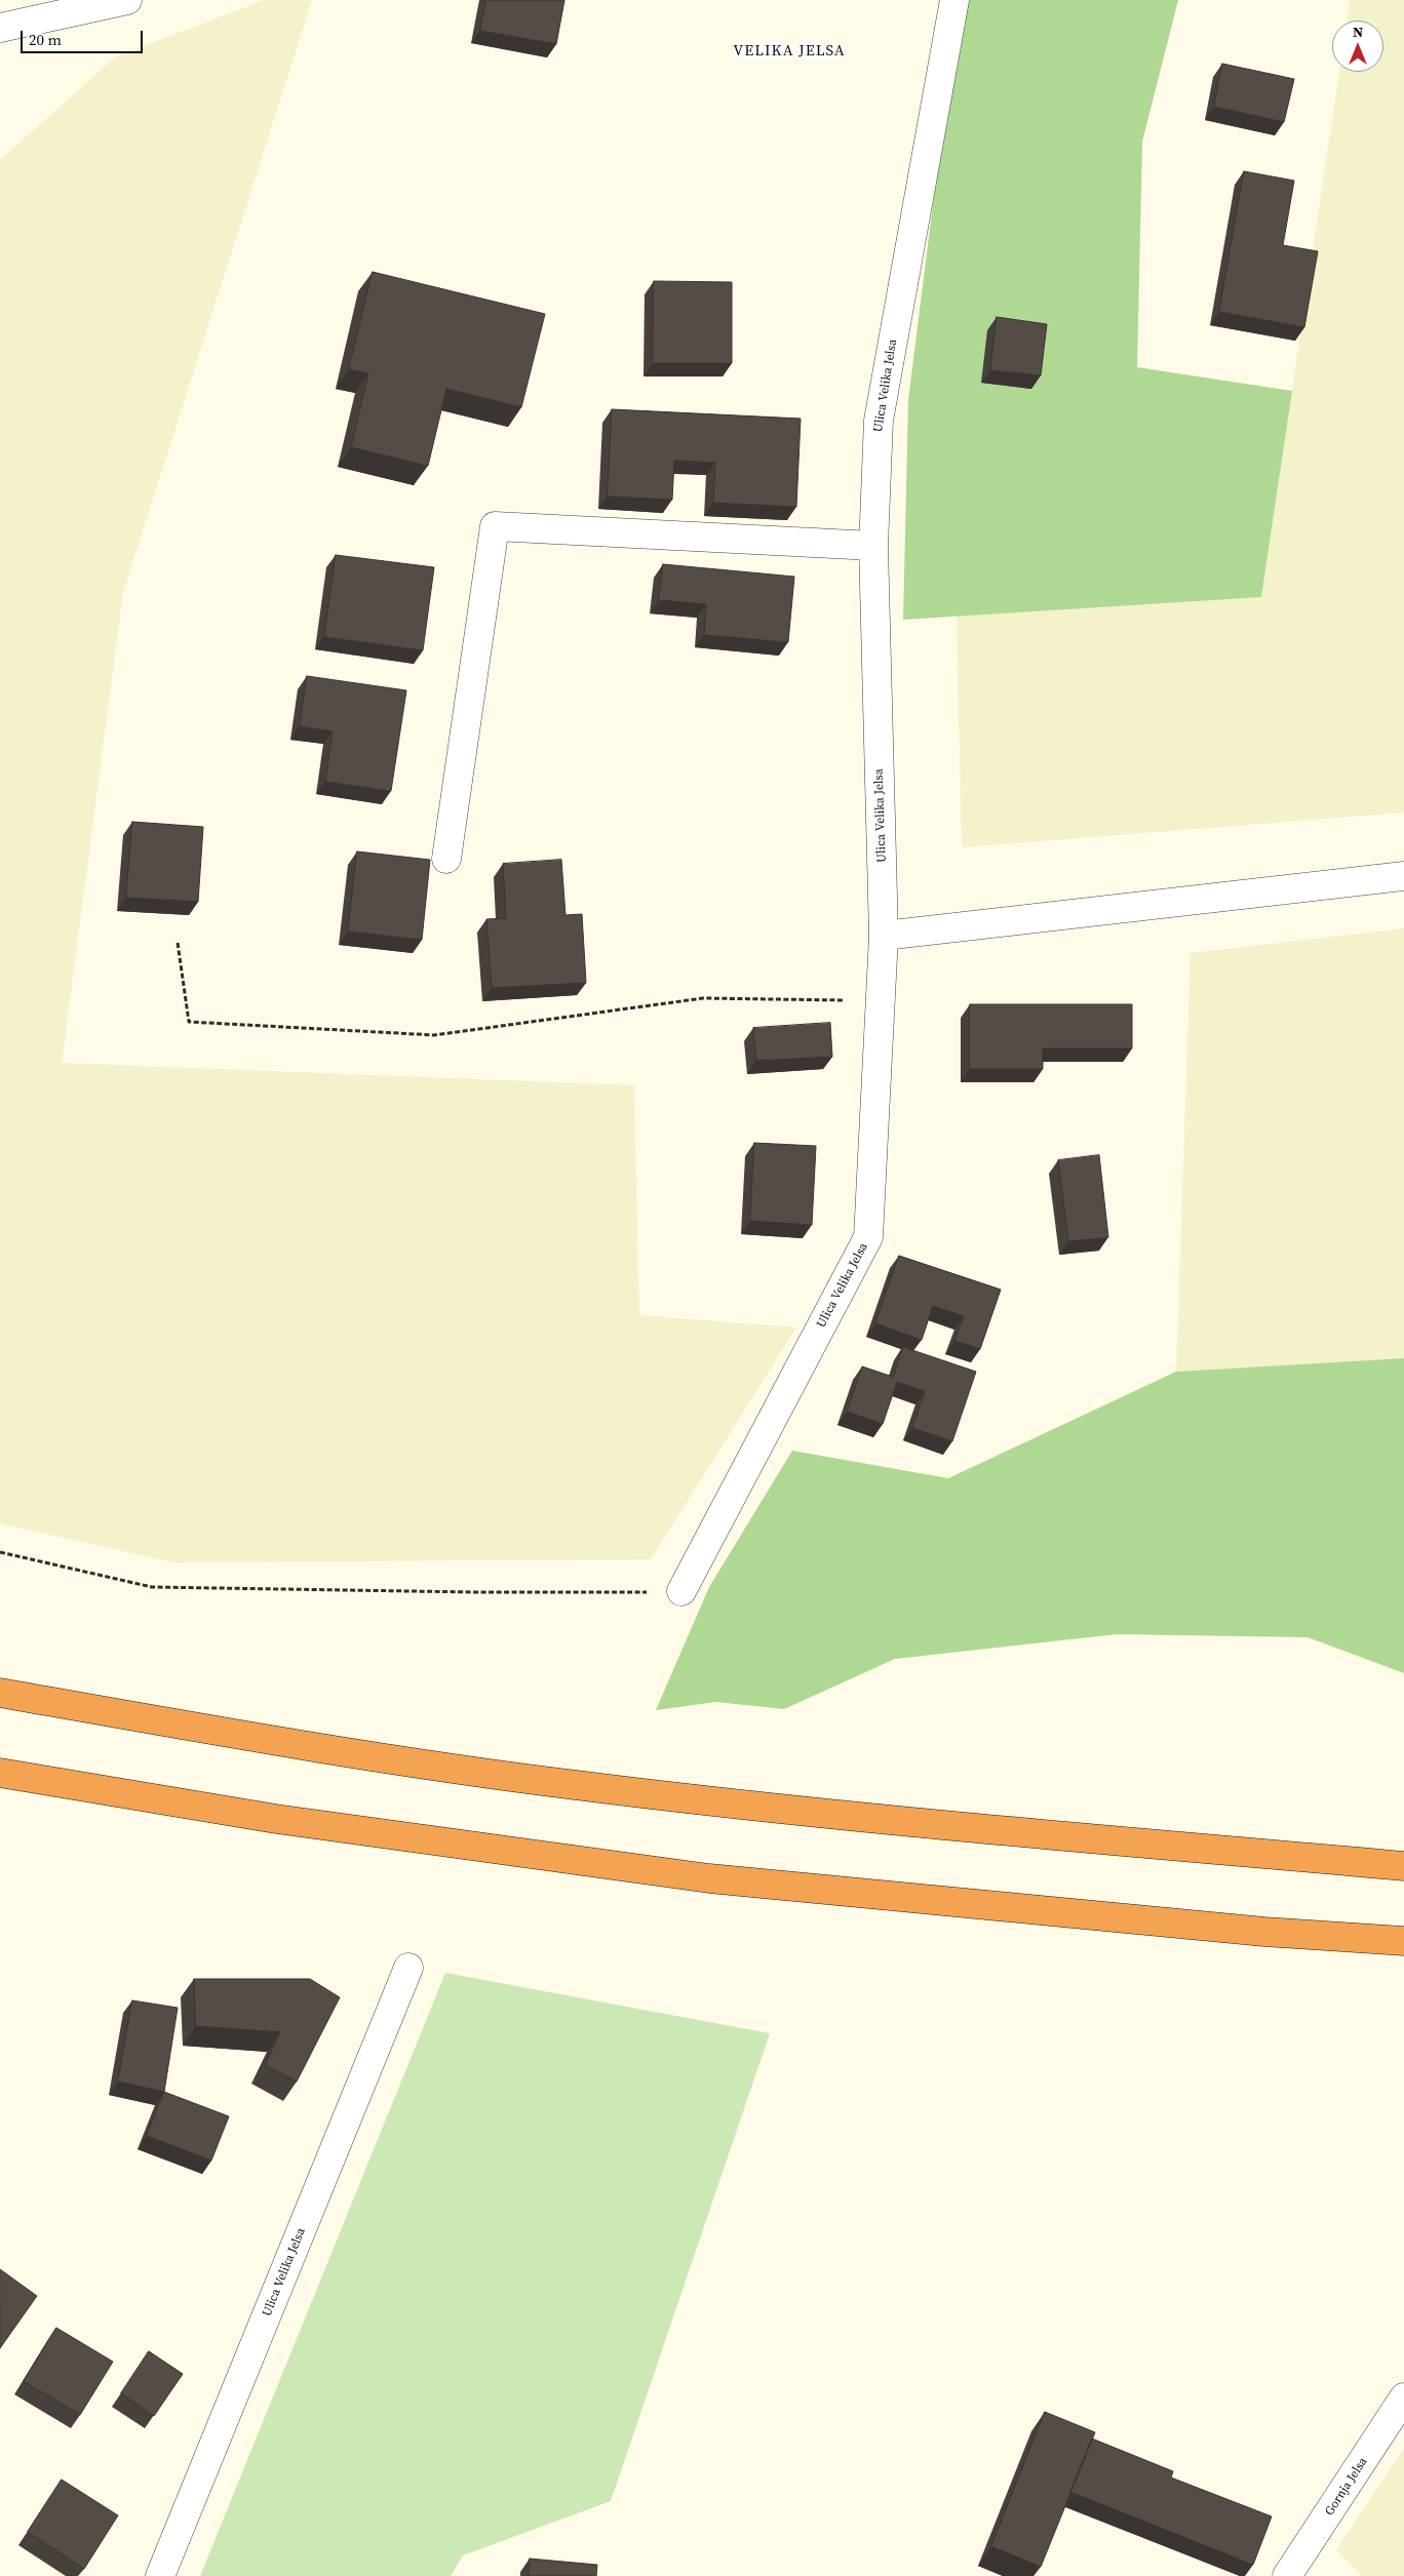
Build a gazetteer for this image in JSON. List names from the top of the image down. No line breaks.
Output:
{"streets":{"street":["Ulica Velika Jelsa","Gornja Jelsa"]},"districts":["VELIKA JELSA"],"scale_bar":"20 m","north":"top"}
